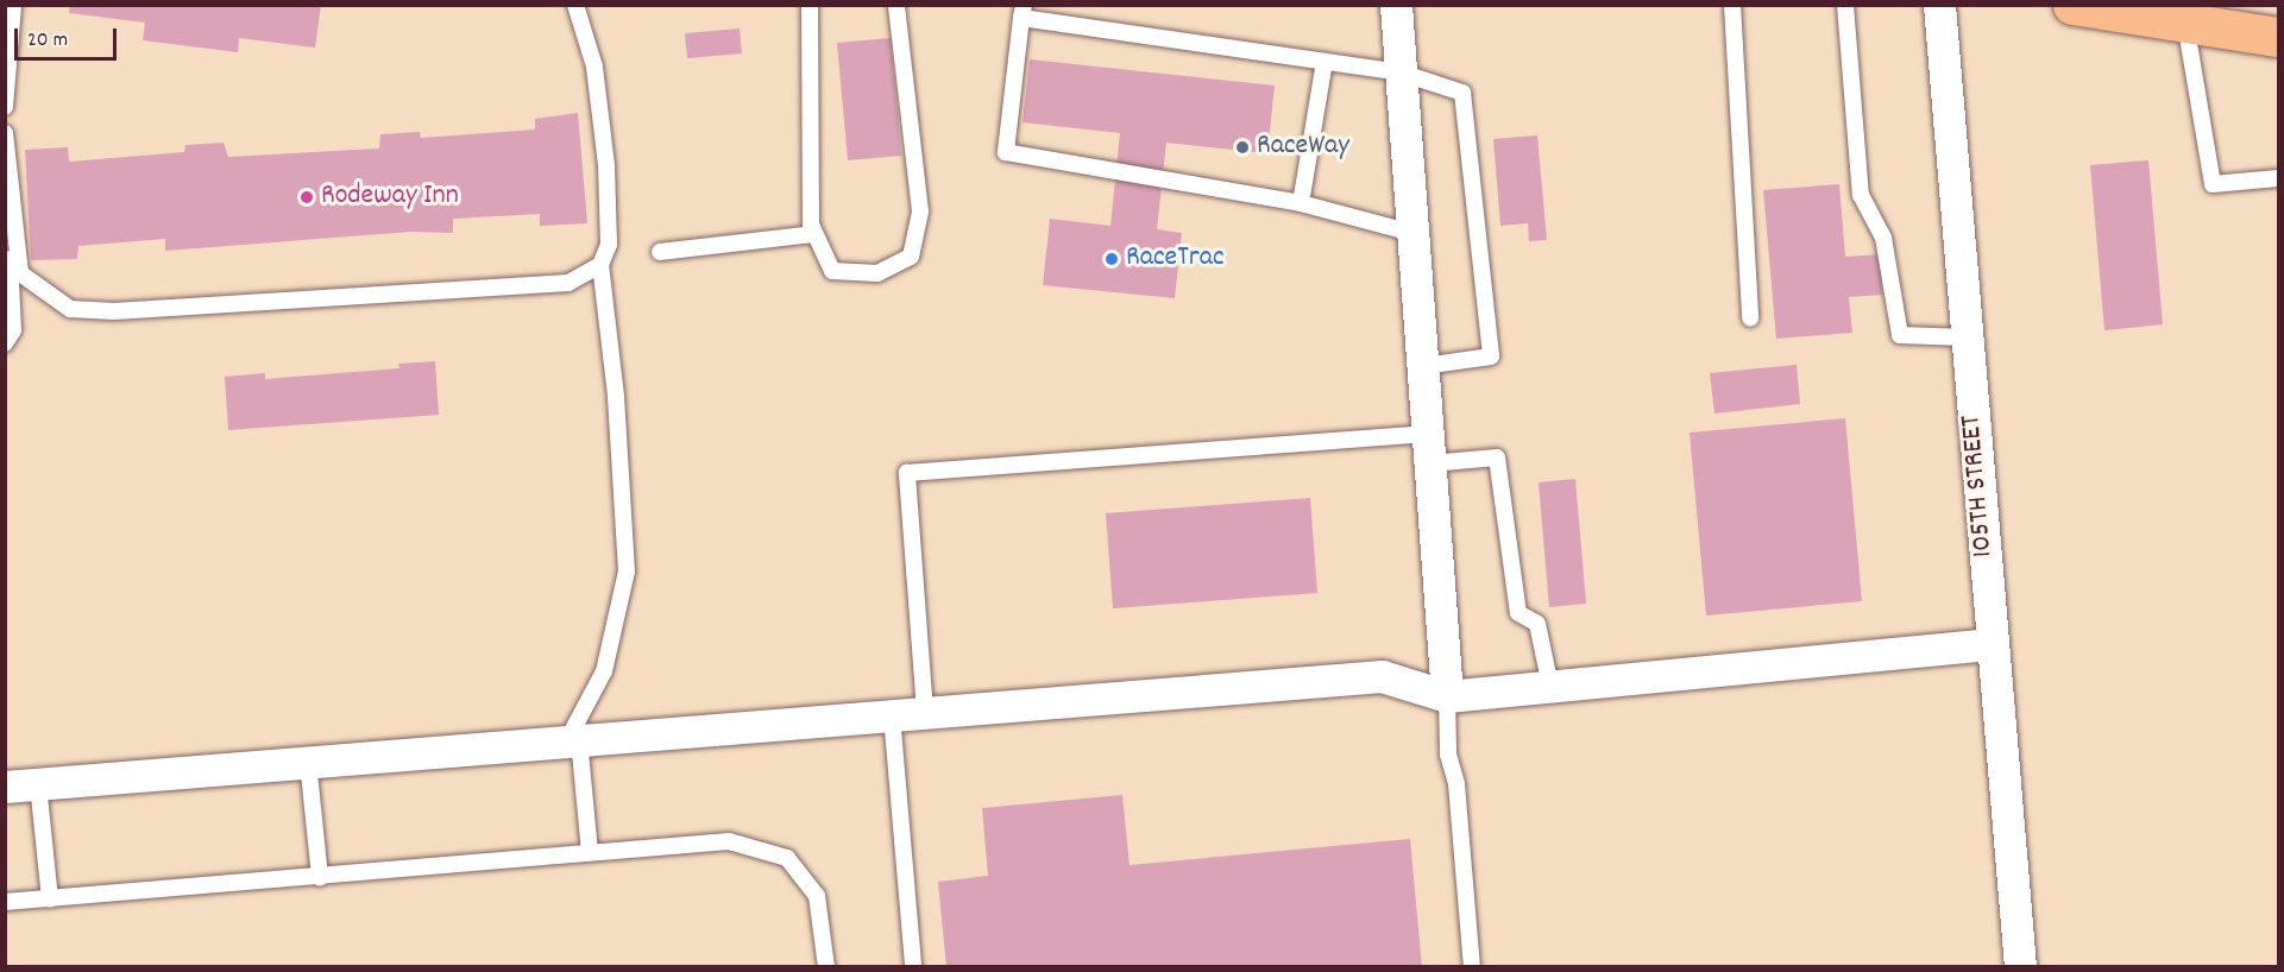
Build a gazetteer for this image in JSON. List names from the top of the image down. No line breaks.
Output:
{"streets":{"street":["105TH STREET"]},"places":["RaceWay","Rodeway Inn","RaceTrac"],"scale_bar":"20 m"}
